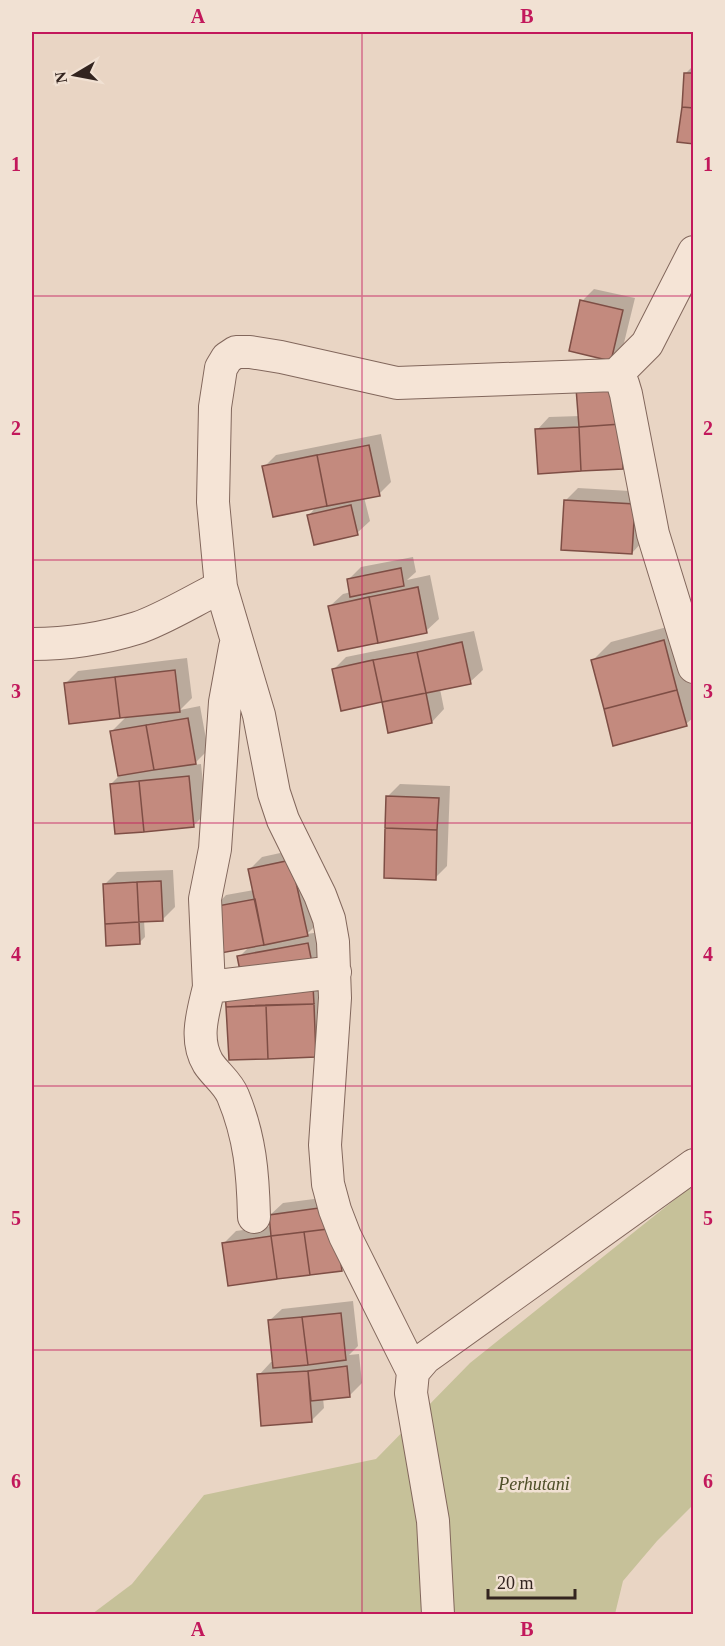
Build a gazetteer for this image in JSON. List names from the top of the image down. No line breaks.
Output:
{"parks":["Perhutani"],"scale_bar":"20 m","north":"left","grid":{"columns":["A","B"],"rows":["1","2","3","4","5","6"]}}
